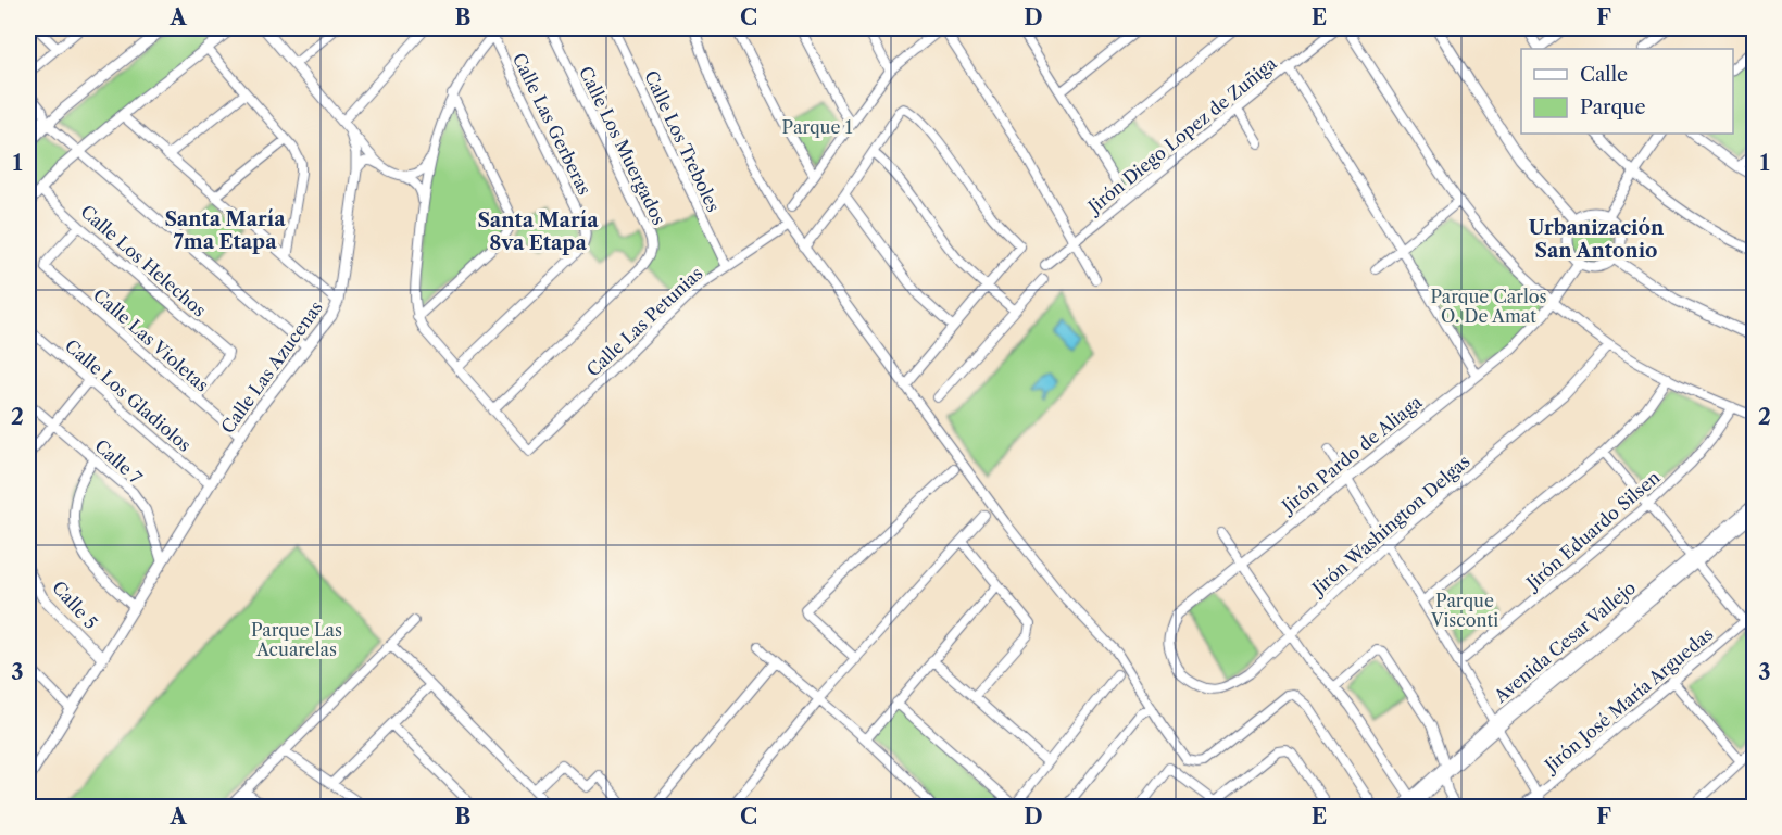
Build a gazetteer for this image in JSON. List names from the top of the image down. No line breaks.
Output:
{"streets":{"street":["Calle Las Gerberas","Jirón Diego Lopez de Zuñiga","Calle Los Treboles","Calle Los Muergados","Calle Los Helechos","Calle Las Petunias","Calle Las Violetas","Calle Las Azucenas","Calle Los Gladiolos","Jirón Pardo de Aliaga","Calle 7","Jirón Washington Delgas","Jirón Eduardo Silsen","Calle 5","Avenida Cesar Vallejo","Jirón José María Arguedas"]},"crossings":[["Calle Los Treboles","Calle Las Petunias"],["Calle Los Muergados","Calle Las Petunias"],["Calle Los Helechos","Calle Las Violetas"],["Calle Las Violetas","Calle Las Azucenas"],["Calle Las Azucenas","Calle Los Gladiolos"],["Calle Las Azucenas","Calle 7"],["Calle Las Azucenas","Calle 5"],["Jirón Pardo de Aliaga","Jirón Washington Delgas"]],"districts":["Santa María 7ma Etapa","Santa María 8va Etapa","Urbanización San Antonio"],"parks":["Parque 1","Parque Carlos O. De Amat","Parque Visconti","Parque Las Acuarelas"],"legend":["Calle","Parque"],"grid":{"columns":["A","B","C","D","E","F"],"rows":["1","2","3"]}}
